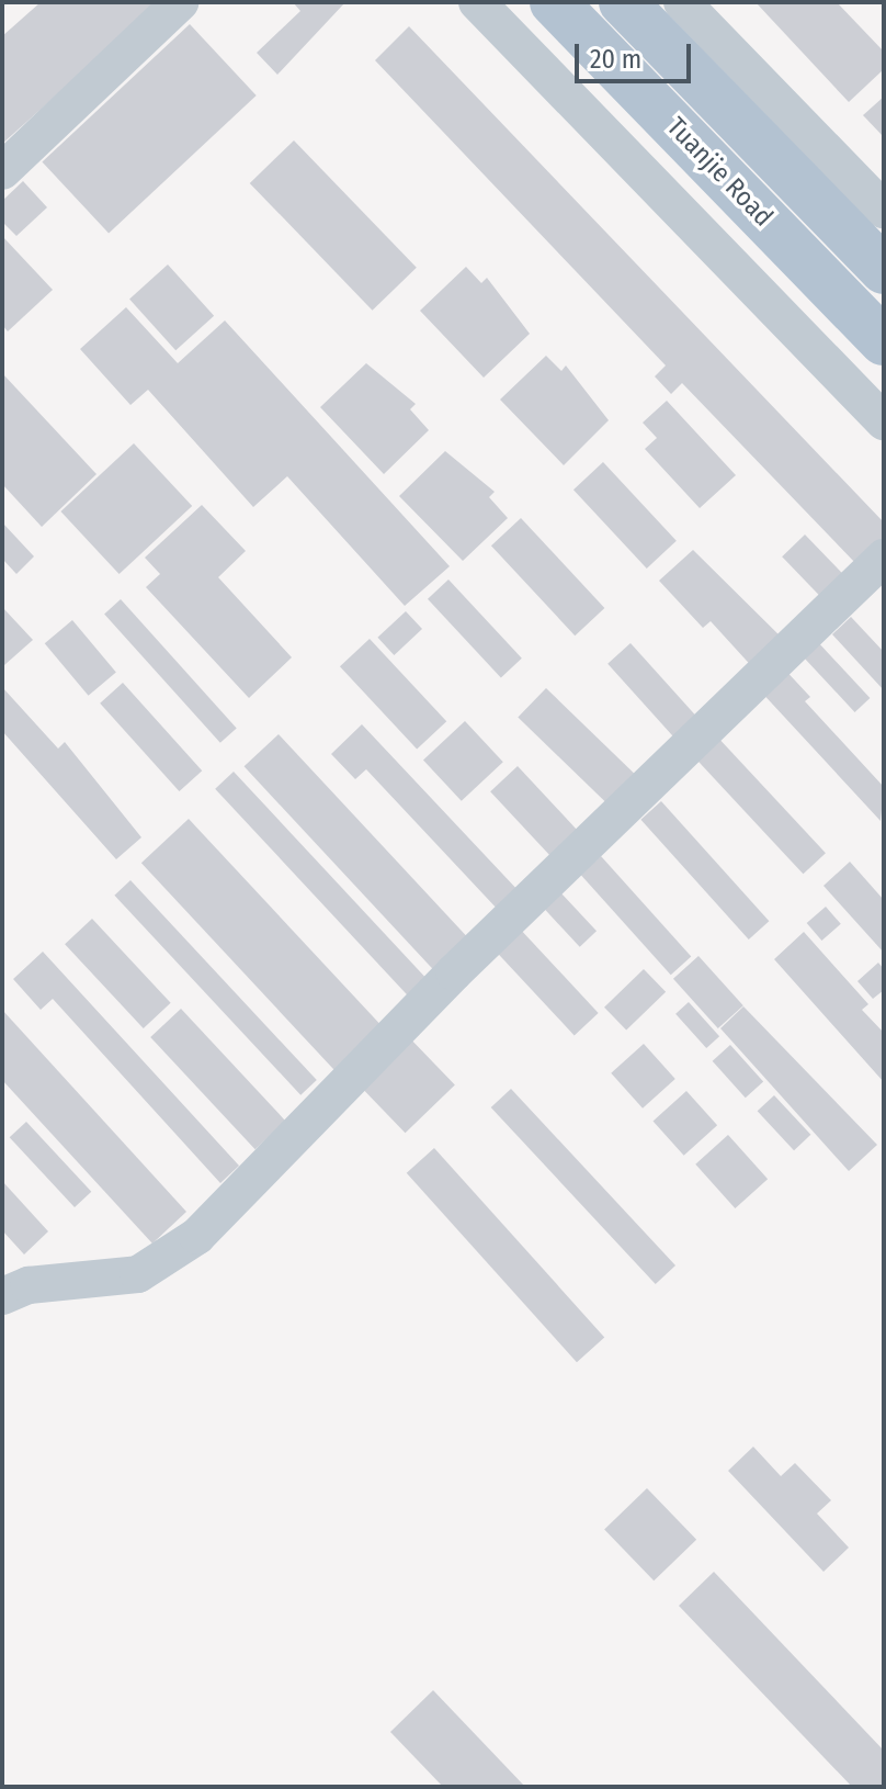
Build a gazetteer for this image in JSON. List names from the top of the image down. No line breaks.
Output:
{"streets":{"main road":["Tuanjie Road"]},"scale_bar":"20 m"}
